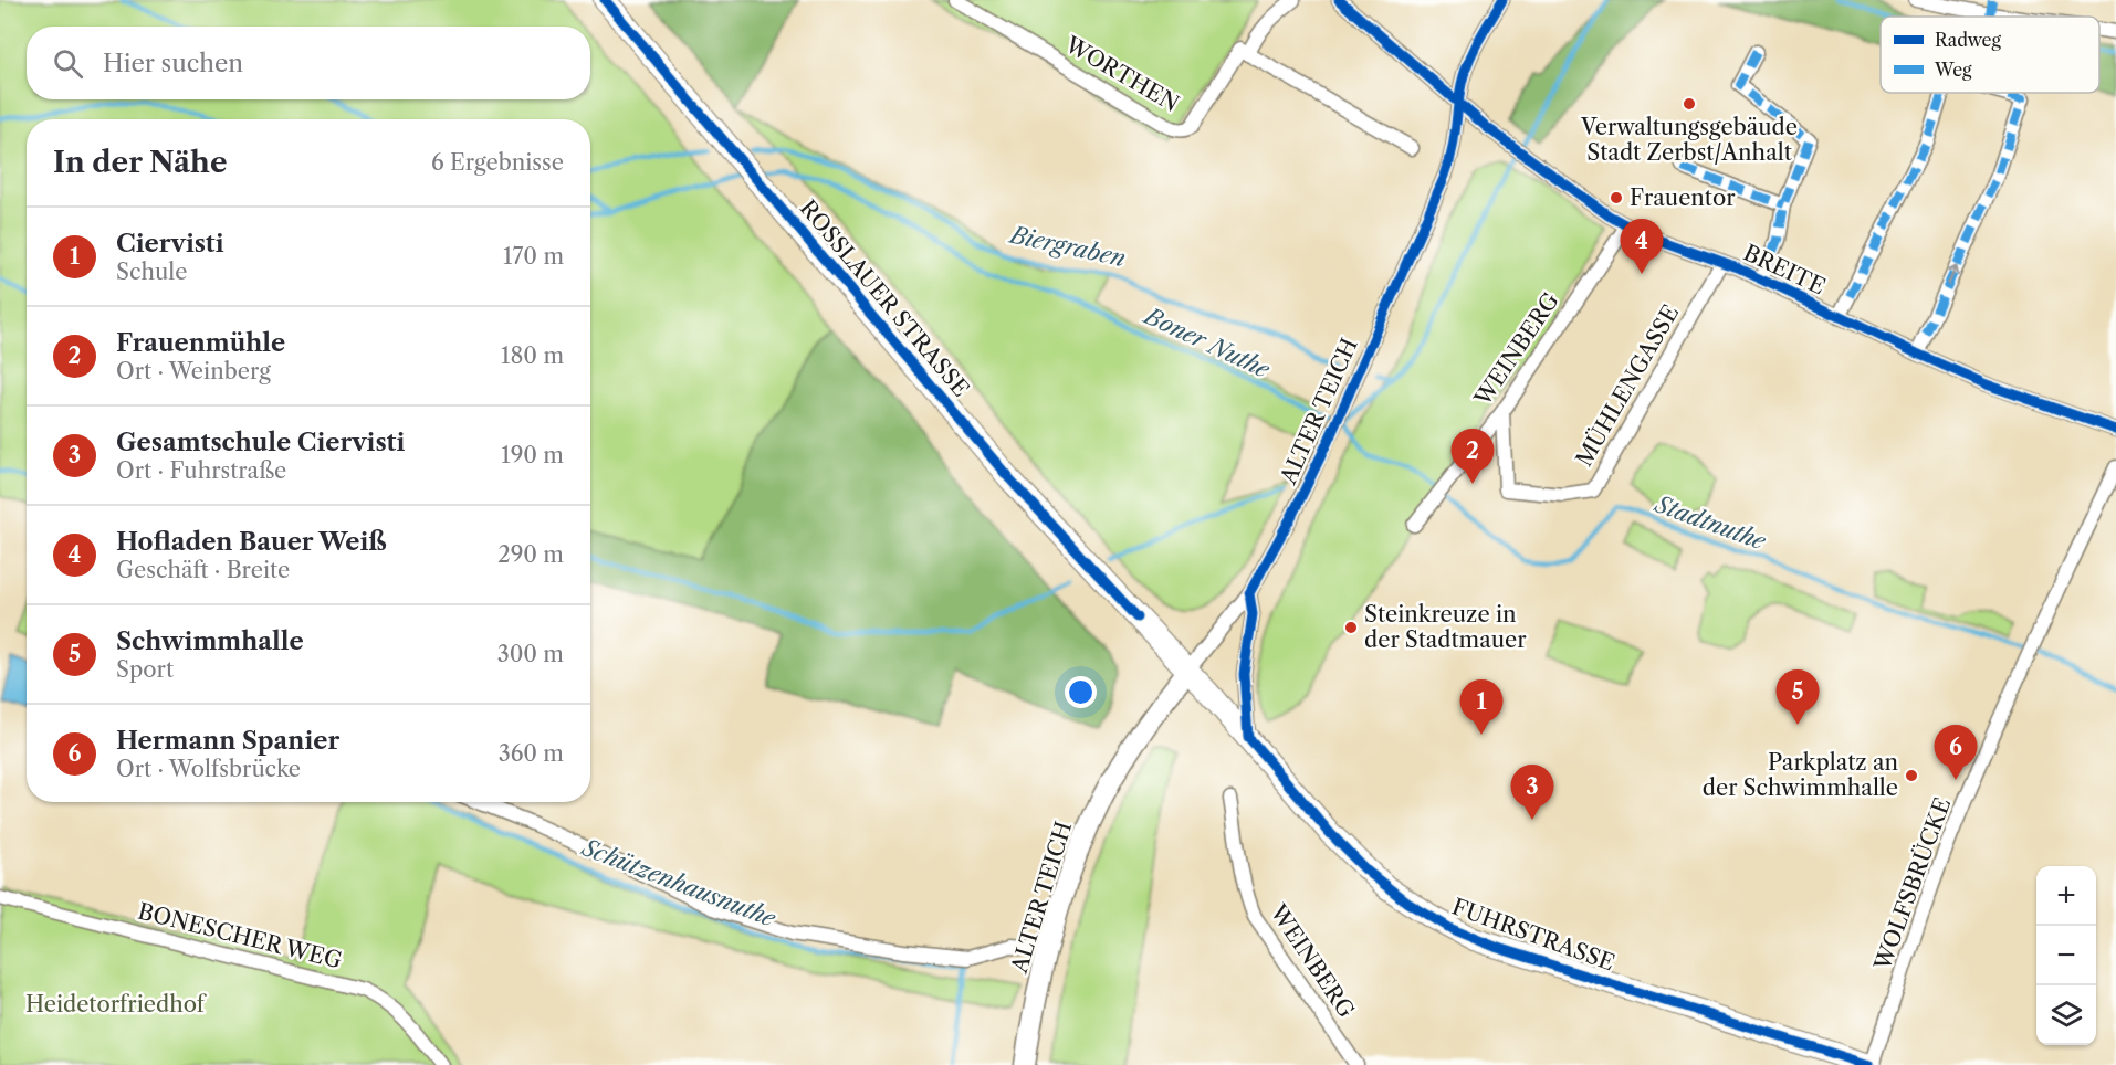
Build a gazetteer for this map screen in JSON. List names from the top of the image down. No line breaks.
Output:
{"streets":{"main road":["ROSSLAUER STRASSE","ALTER TEICH","FUHRSTRASSE"],"street":["WORTHEN","BREITE","WEINBERG","MÜHLENGASSE","WOLFSBRÜCKE","BONESCHER WEG"]},"crossings":[["BREITE","WEINBERG"],["BREITE","MÜHLENGASSE"],["BREITE","ALTER TEICH"],["ROSSLAUER STRASSE","ALTER TEICH"],["ROSSLAUER STRASSE","FUHRSTRASSE"],["WEINBERG","MÜHLENGASSE"],["ALTER TEICH","FUHRSTRASSE"],["WOLFSBRÜCKE","FUHRSTRASSE"]],"water":["Biergraben","Boner Nuthe","Stadtnuthe","Schützenhausnuthe"],"parks":["Heidetorfriedhof"],"places":["Verwaltungsgebäude Stadt Zerbst/Anhalt","Frauentor","Steinkreuze in der Stadtmauer","Parkplatz an der Schwimmhalle"],"legend":["Radweg","Weg"],"page":{"search":"Hier suchen","heading":["In der Nähe","6 Ergebnisse"],"list":[{"mark":"1","name":"Ciervisti","note":"Schule","value":"170 m"},{"mark":"2","name":"Frauenmühle","note":"Ort · Weinberg","value":"180 m"},{"mark":"3","name":"Gesamtschule Ciervisti","note":"Ort · Fuhrstraße","value":"190 m"},{"mark":"4","name":"Hofladen Bauer Weiß","note":"Geschäft · Breite","value":"290 m"},{"mark":"5","name":"Schwimmhalle","note":"Sport","value":"300 m"},{"mark":"6","name":"Hermann Spanier","note":"Ort · Wolfsbrücke","value":"360 m"}],"pins":["4","2","5","1","6","3"],"map_buttons":["+","−"]}}
